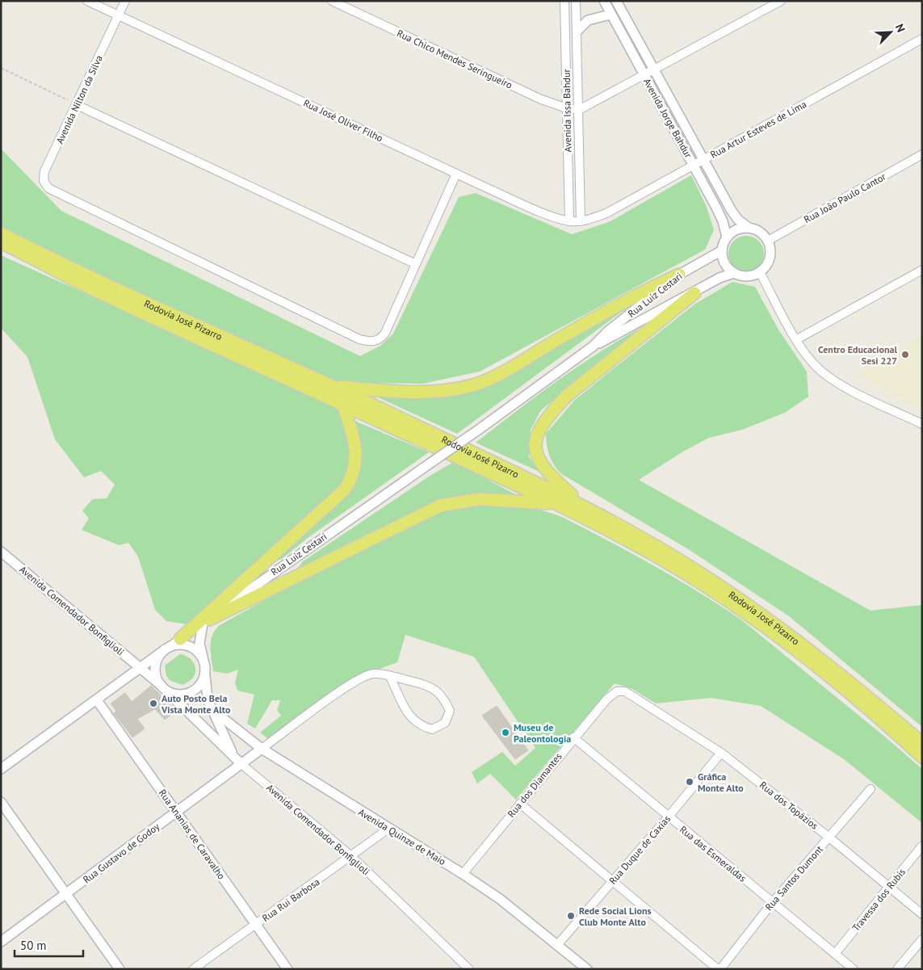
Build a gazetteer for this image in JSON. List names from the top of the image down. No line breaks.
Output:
{"streets":{"main road":["Rodovia José Pizarro"],"street":["Rua Chico Mendes Seringueiro","Avenida Nilton da Silva","Avenida Issa Bahdur","Avenida Jorge Bahdur","Rua José Oliver Filho","Rua Artur Esteves de Lima","Rua João Paulo Cantor","Rua Luiz Cestari","Avenida Comendador Bonfiglioli","Rua dos Diamantes","Rua dos Topázios","Rua Ananias de Caravalho","Avenida Quinze de Maio","Rua Duque de Caxias","Rua Gustavo de Godoy","Rua das Esmeraldas","Rua Santos Dumont","Rua Rui Barbosa","Travessa dos Rubis"]},"crossings":[["Rua Chico Mendes Seringueiro","Avenida Issa Bahdur"],["Avenida Nilton da Silva","Rua José Oliver Filho"],["Avenida Issa Bahdur","Rua José Oliver Filho"],["Avenida Issa Bahdur","Rua Artur Esteves de Lima"],["Avenida Jorge Bahdur","Rua Artur Esteves de Lima"],["Avenida Jorge Bahdur","Rua João Paulo Cantor"],["Avenida Jorge Bahdur","Rua Luiz Cestari"],["Rua José Oliver Filho","Rua Artur Esteves de Lima"],["Rua João Paulo Cantor","Rua Luiz Cestari"],["Rua Luiz Cestari","Avenida Comendador Bonfiglioli"],["Rua Luiz Cestari","Rua Ananias de Caravalho"],["Avenida Comendador Bonfiglioli","Rua Gustavo de Godoy"],["Avenida Comendador Bonfiglioli","Rua Rui Barbosa"],["Rua dos Diamantes","Rua dos Topázios"],["Rua dos Diamantes","Avenida Quinze de Maio"],["Rua dos Diamantes","Rua das Esmeraldas"],["Rua dos Topázios","Rua Duque de Caxias"],["Rua dos Topázios","Rua Santos Dumont"],["Rua dos Topázios","Travessa dos Rubis"],["Rua Ananias de Caravalho","Rua Gustavo de Godoy"],["Rua Ananias de Caravalho","Rua Rui Barbosa"],["Avenida Quinze de Maio","Rua Duque de Caxias"],["Avenida Quinze de Maio","Rua Gustavo de Godoy"],["Avenida Quinze de Maio","Rua Rui Barbosa"],["Rua Duque de Caxias","Rua das Esmeraldas"],["Rua das Esmeraldas","Rua Santos Dumont"],["Rua das Esmeraldas","Travessa dos Rubis"]],"places":["Centro Educacional Sesi 227","Auto Posto Bela Vista Monte Alto","Museu de Paleontologia","Gráfica Monte Alto","Rede Social Lions Club Monte Alto"],"scale_bar":"50 m","north":"top right"}
